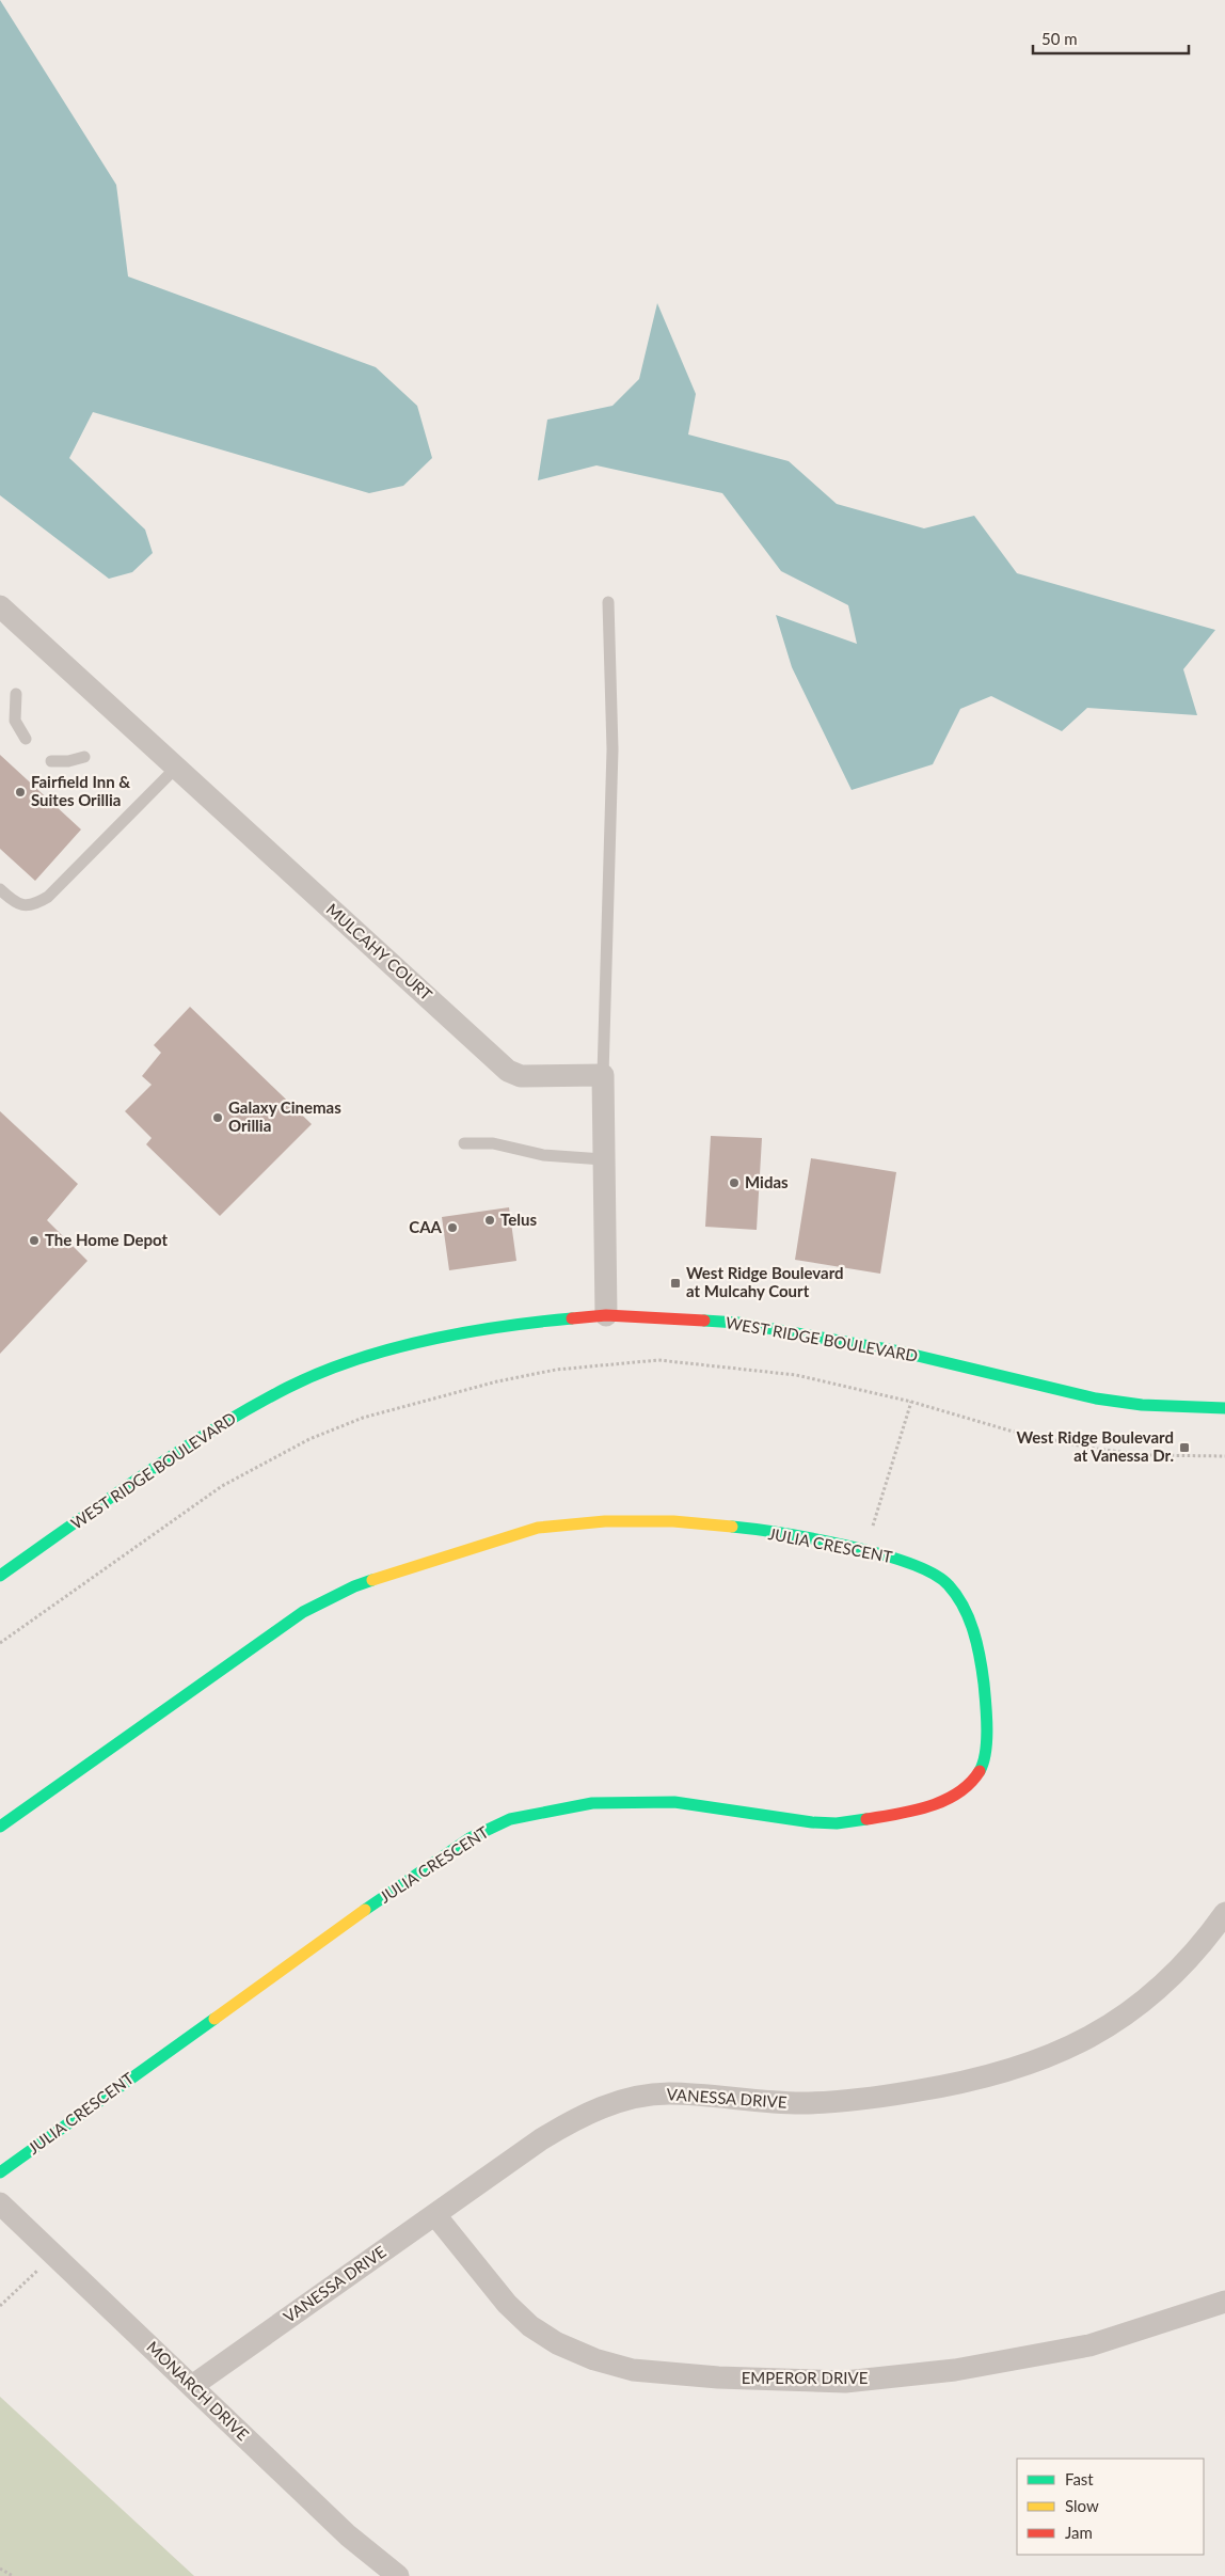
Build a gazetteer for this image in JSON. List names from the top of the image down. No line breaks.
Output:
{"streets":{"street":["MULCAHY COURT","WEST RIDGE BOULEVARD","JULIA CRESCENT","VANESSA DRIVE","EMPEROR DRIVE","MONARCH DRIVE"]},"crossings":[["VANESSA DRIVE","EMPEROR DRIVE"],["VANESSA DRIVE","MONARCH DRIVE"]],"places":{"other":["Fairfield Inn & Suites Orillia","Galaxy Cinemas Orillia","Midas","Telus","CAA","The Home Depot"],"transit":["West Ridge Boulevard at Mulcahy Court","West Ridge Boulevard at Vanessa Dr."]},"legend":["Fast","Slow","Jam"],"scale_bar":"50 m"}
